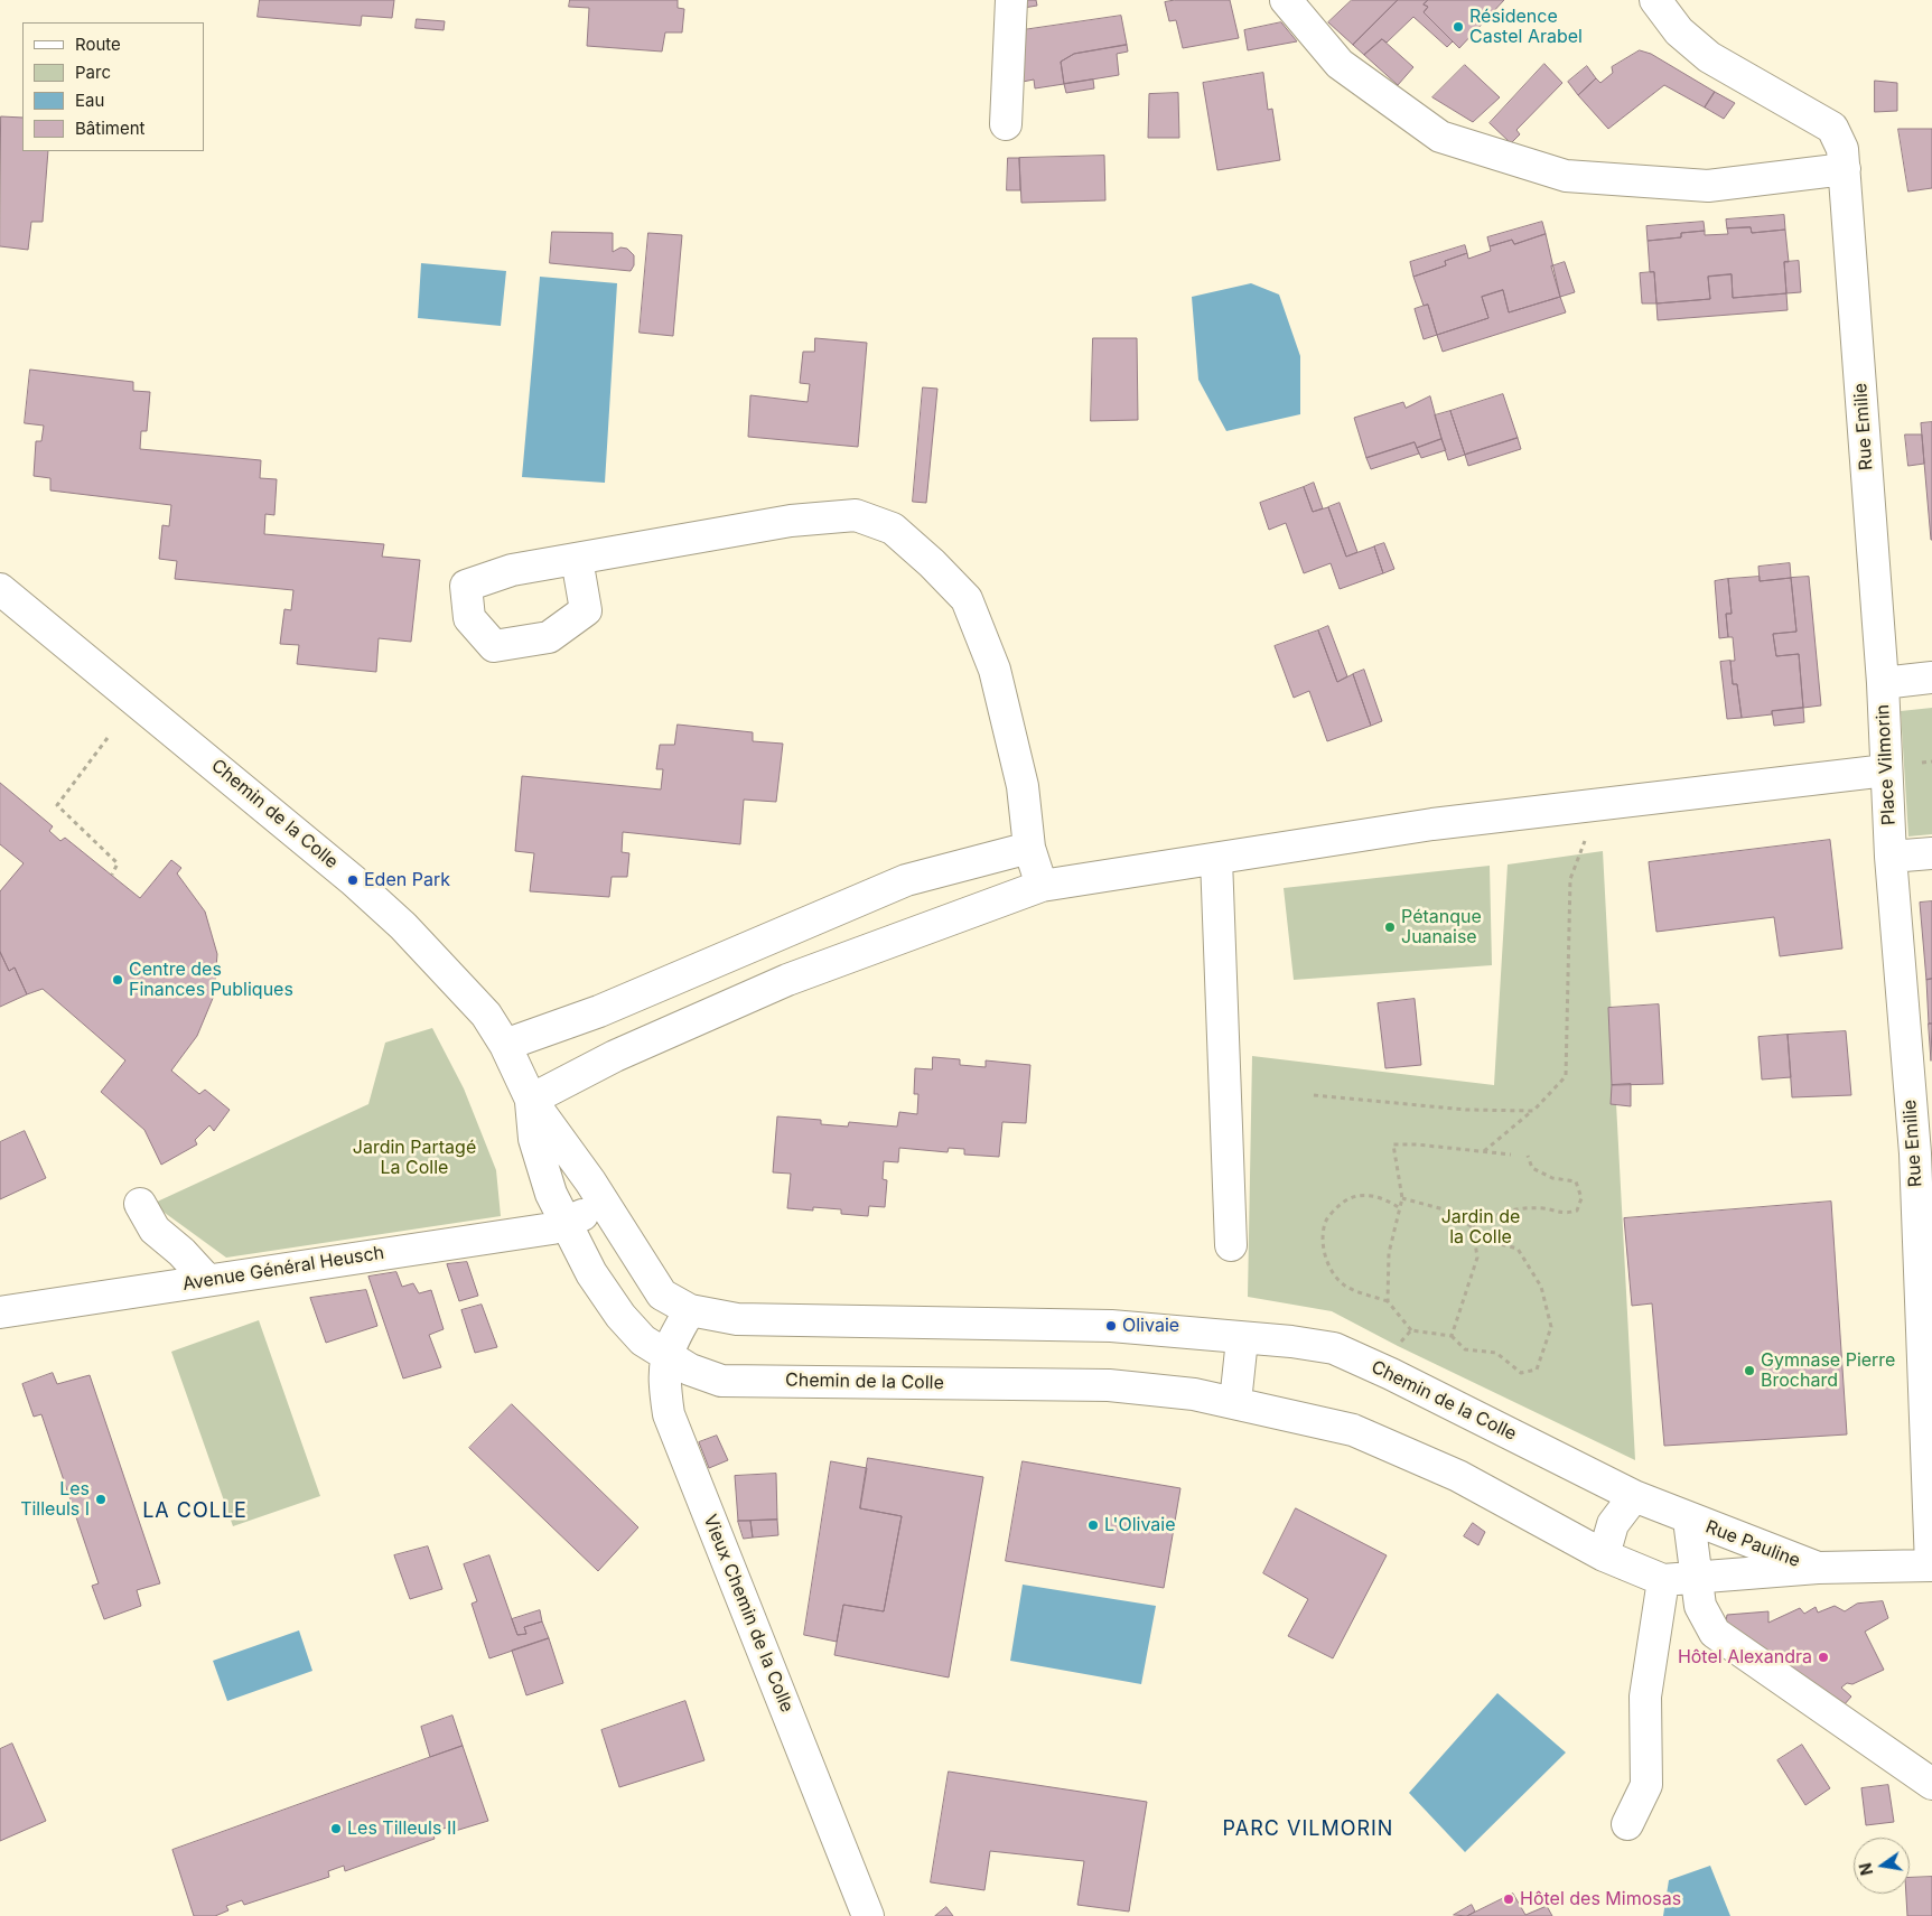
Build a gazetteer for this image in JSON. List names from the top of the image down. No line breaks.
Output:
{"streets":{"street":["Rue Emilie","Place Vilmorin","Chemin de la Colle","Avenue Général Heusch","Rue Pauline","Vieux Chemin de la Colle"]},"crossings":[["Rue Emilie","Place Vilmorin"],["Rue Emilie","Rue Pauline"],["Chemin de la Colle","Avenue Général Heusch"],["Chemin de la Colle","Rue Pauline"],["Chemin de la Colle","Vieux Chemin de la Colle"]],"districts":["LA COLLE","PARC VILMORIN"],"parks":["Jardin Partagé La Colle","Jardin de la Colle"],"places":["Résidence Castel Arabel","Eden Park","Pétanque Juanaise","Centre des Finances Publiques","Olivaie","Gymnase Pierre Brochard","Les Tilleuls I","L'Olivaie","Hôtel Alexandra","Les Tilleuls II","Hôtel des Mimosas"],"legend":["Route","Parc","Eau","Bâtiment"],"north":"left"}
